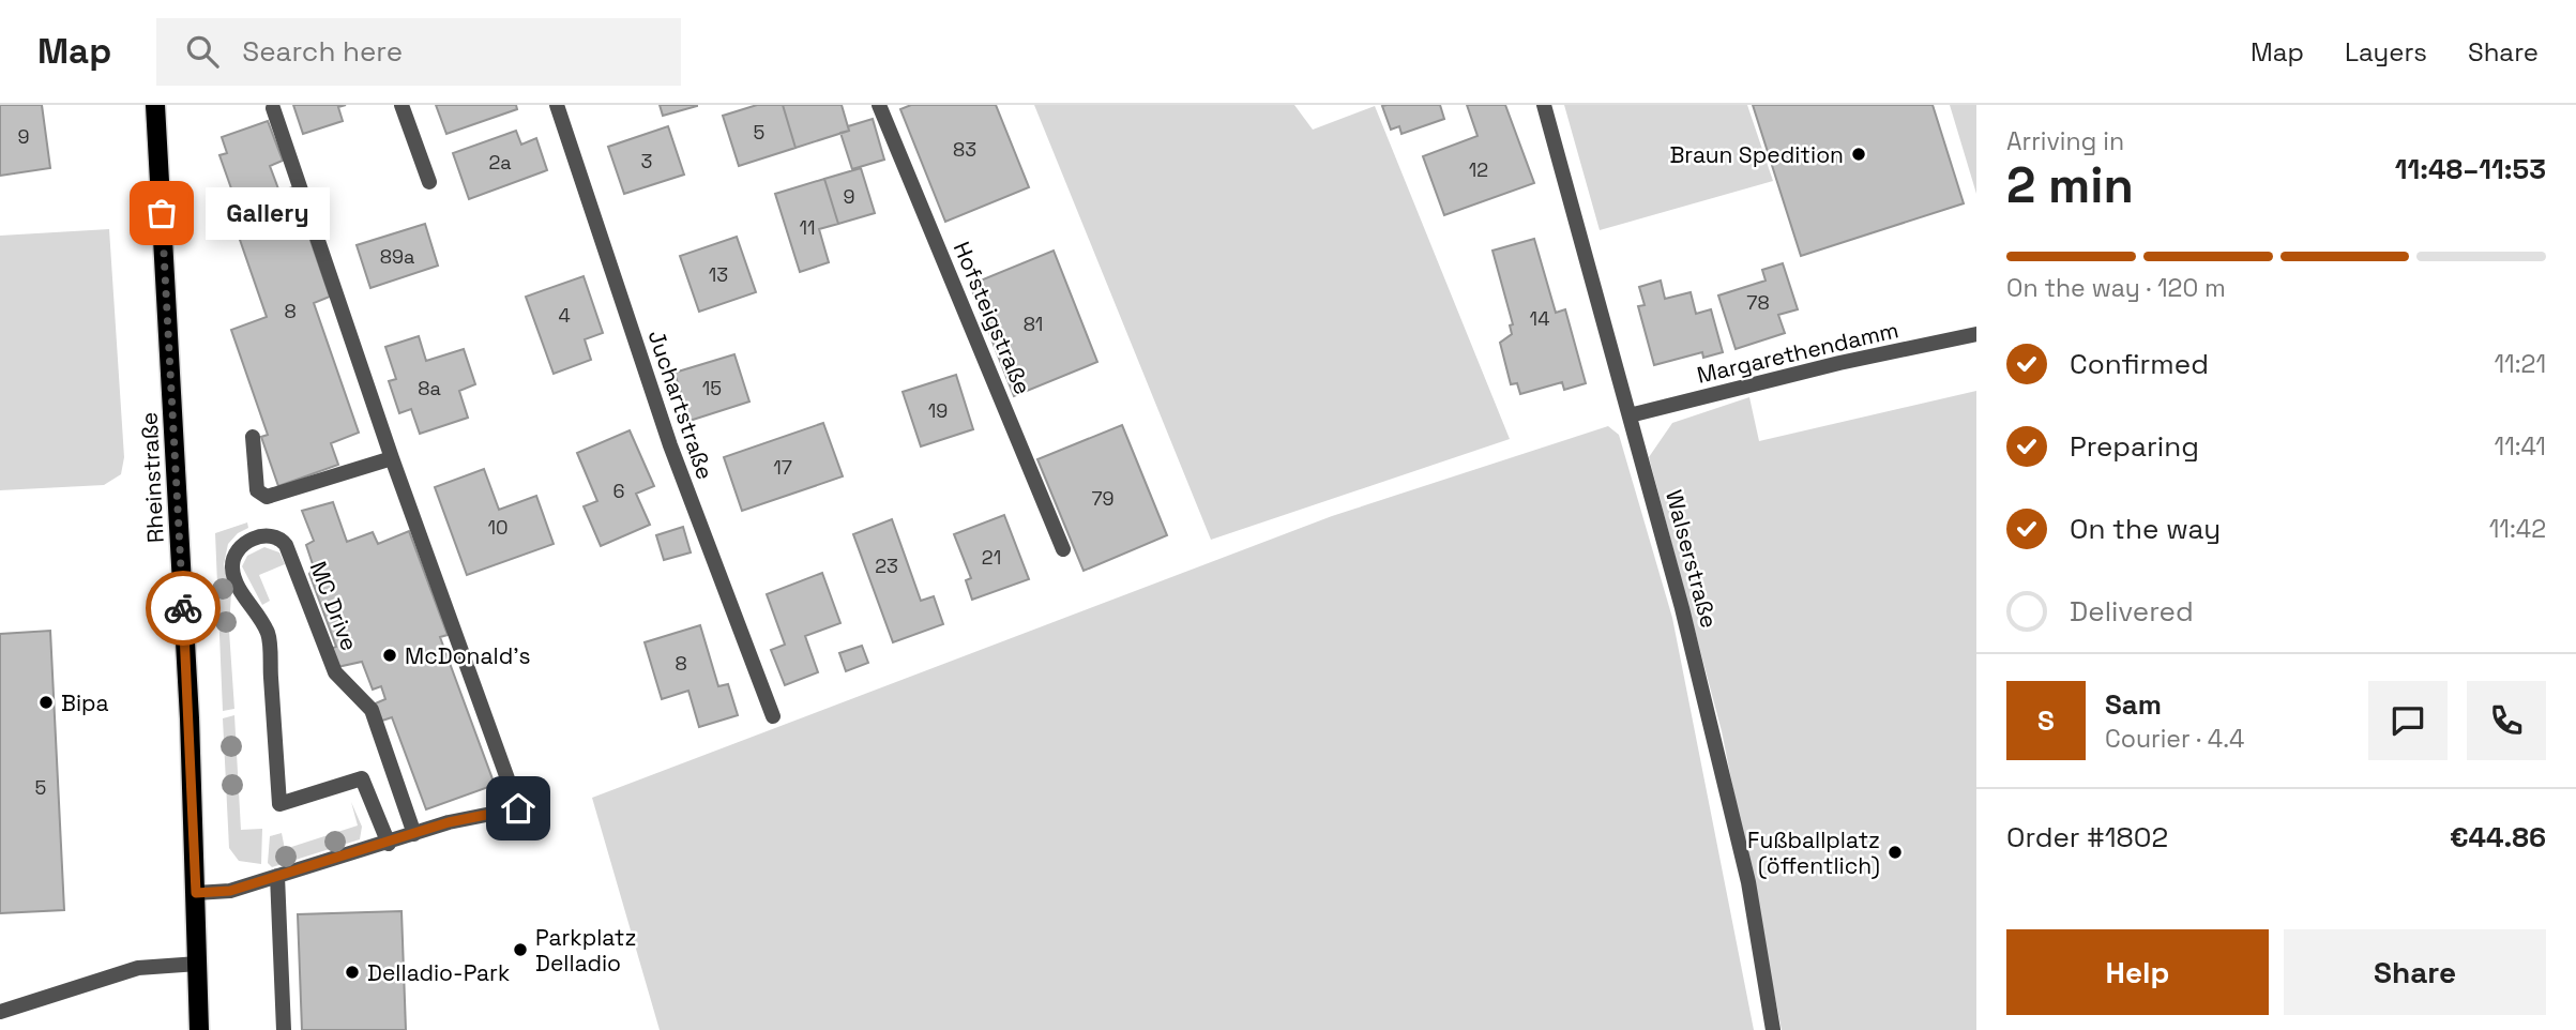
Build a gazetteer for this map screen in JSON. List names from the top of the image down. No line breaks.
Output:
{"streets":{"main road":["Rheinstraße"],"street":["Hofsteigstraße","Margarethendamm","Juchartstraße","Walserstraße","MC Drive"]},"crossings":[["Margarethendamm","Walserstraße"]],"places":["Braun Spedition","Gallery","McDonald's","Bipa","Fußballplatz (öffentlich)","Parkplatz Delladio","Delladio-Park"],"house_numbers":["5","9","83","3","2a","12","9","11","89a","13","78","8","4","14","81","8a","15","19","17","6","79","10","21","23","8","5"],"page":{"header":"Map","search":"Search here","nav":["Map","Layers","Share"],"heading":["2 min","Arriving in","11:48–11:53"],"panel":["Sam","Courier · 4.4","Order #1802","€44.86"],"bubble":"Gallery","bar":"On the way · 120 m","list":[["Confirmed","11:21"],["Preparing","11:41"],["On the way","11:42"],"Delivered"],"round":"S","buttons":["Help","Share"]}}
